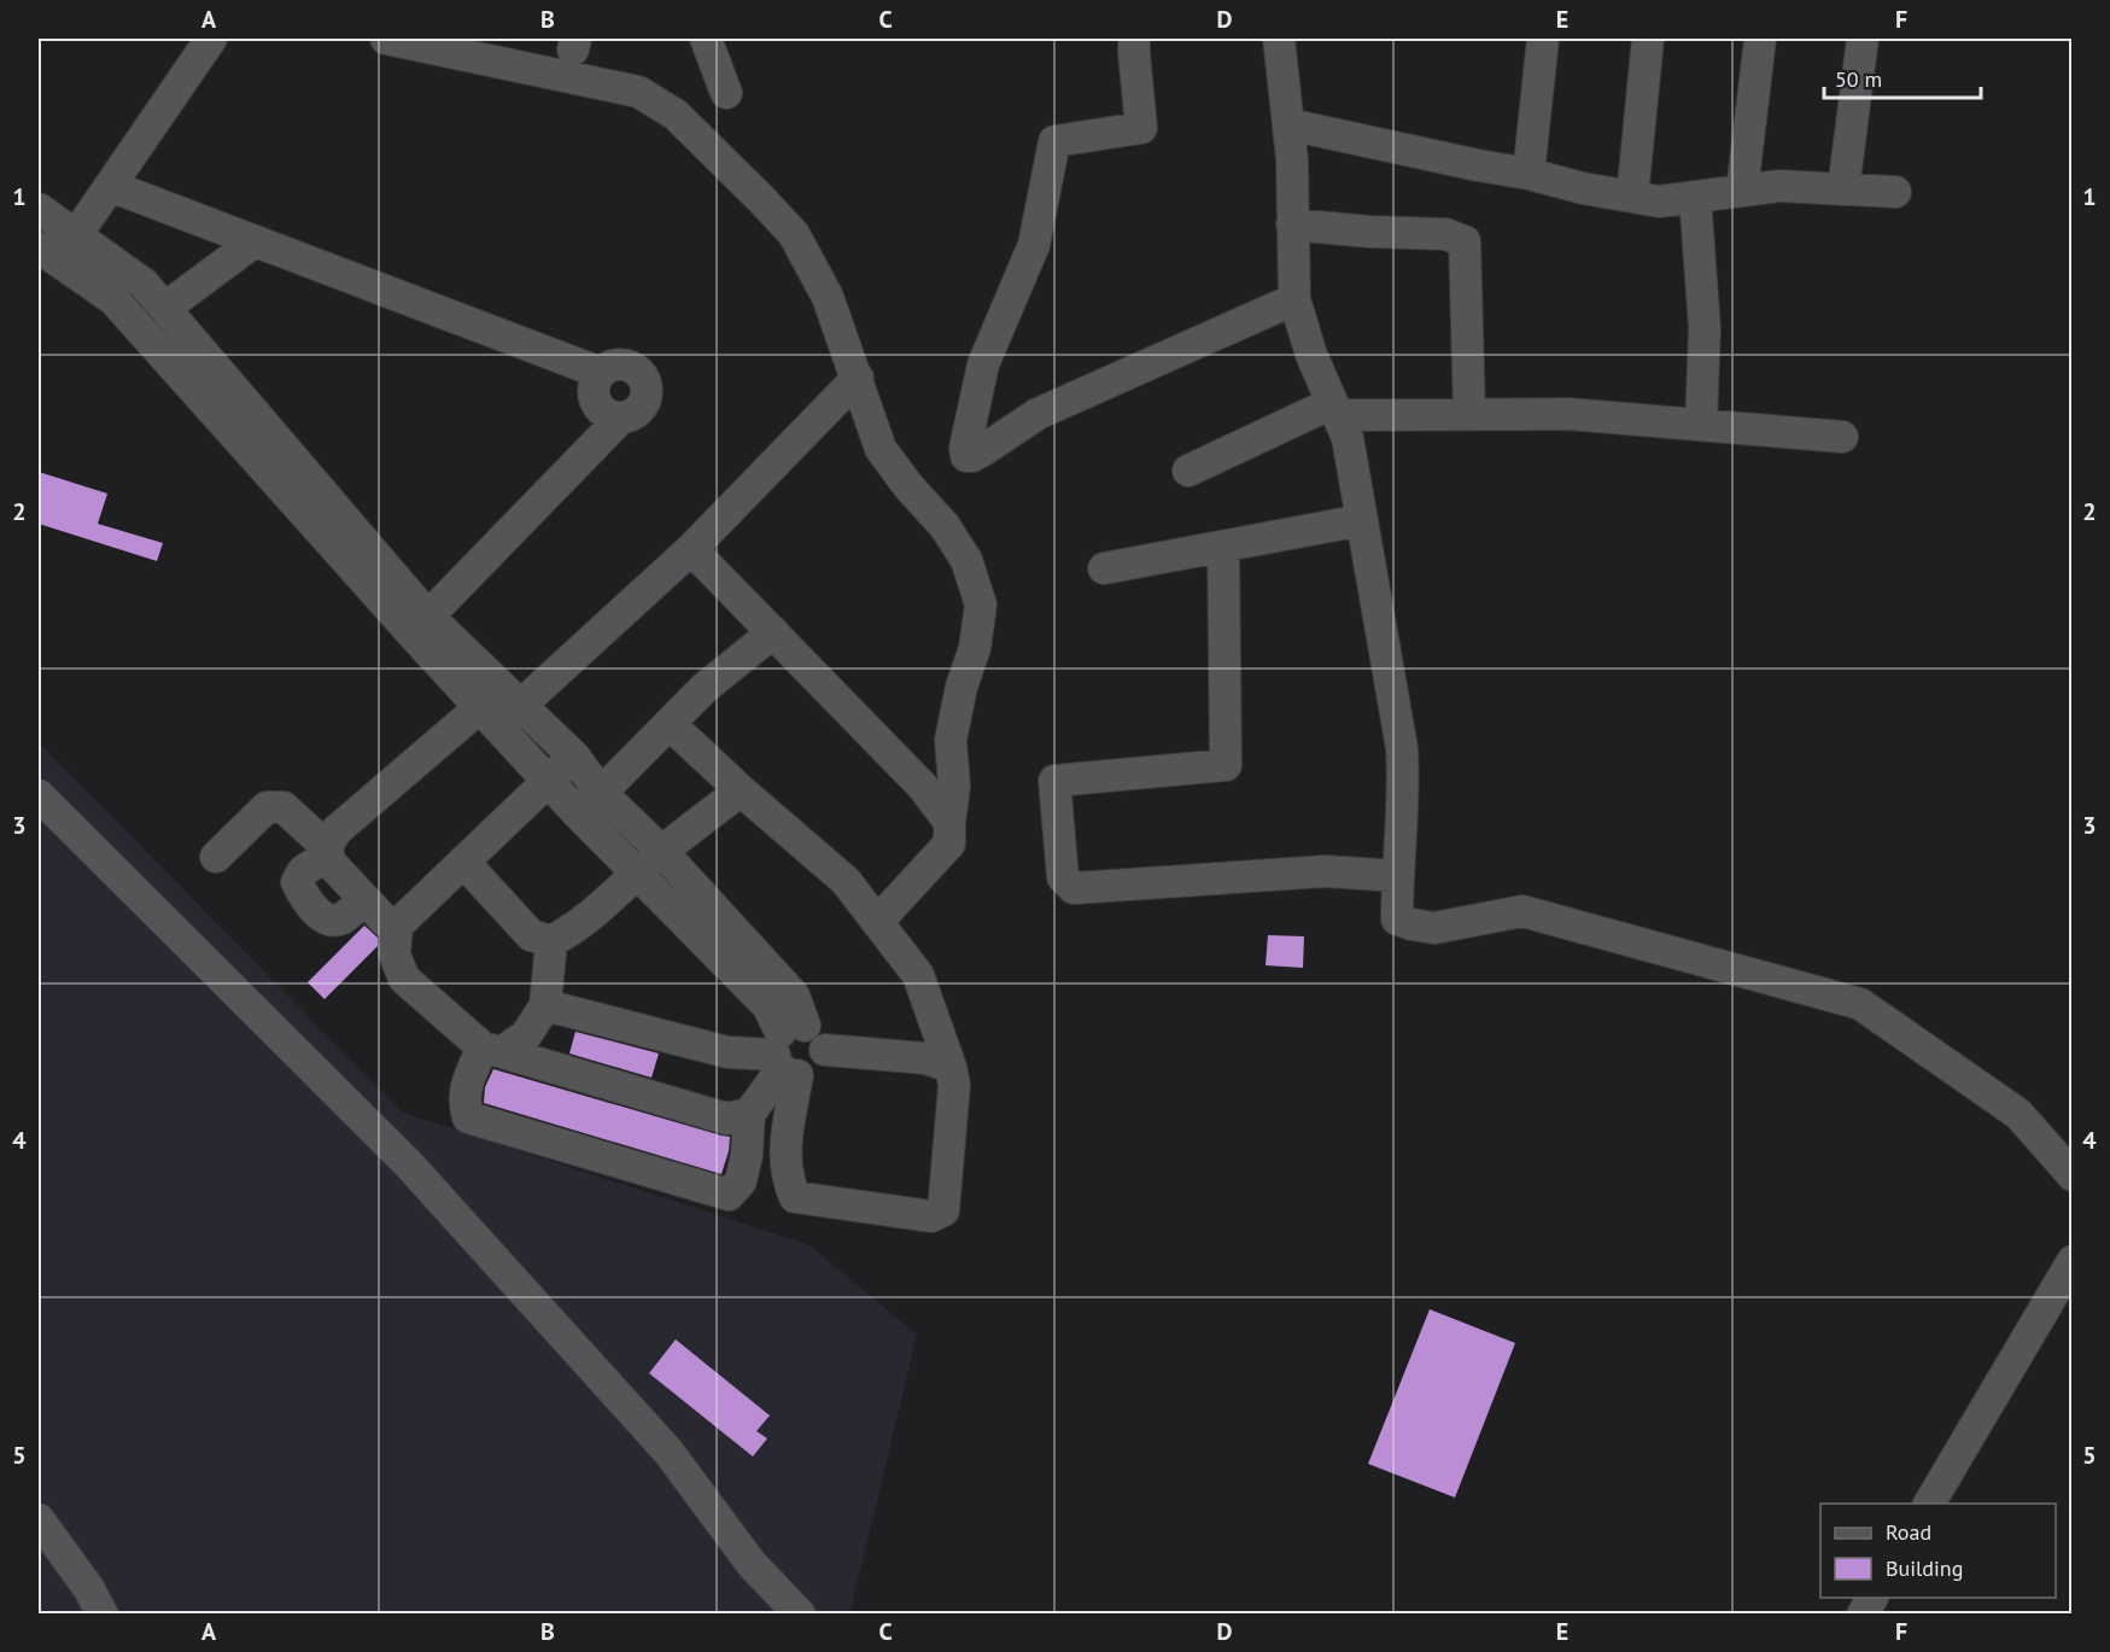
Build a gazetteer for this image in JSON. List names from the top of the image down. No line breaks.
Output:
{"legend":["Road","Building"],"scale_bar":"50 m","grid":{"columns":["A","B","C","D","E","F"],"rows":["1","2","3","4","5"]}}
